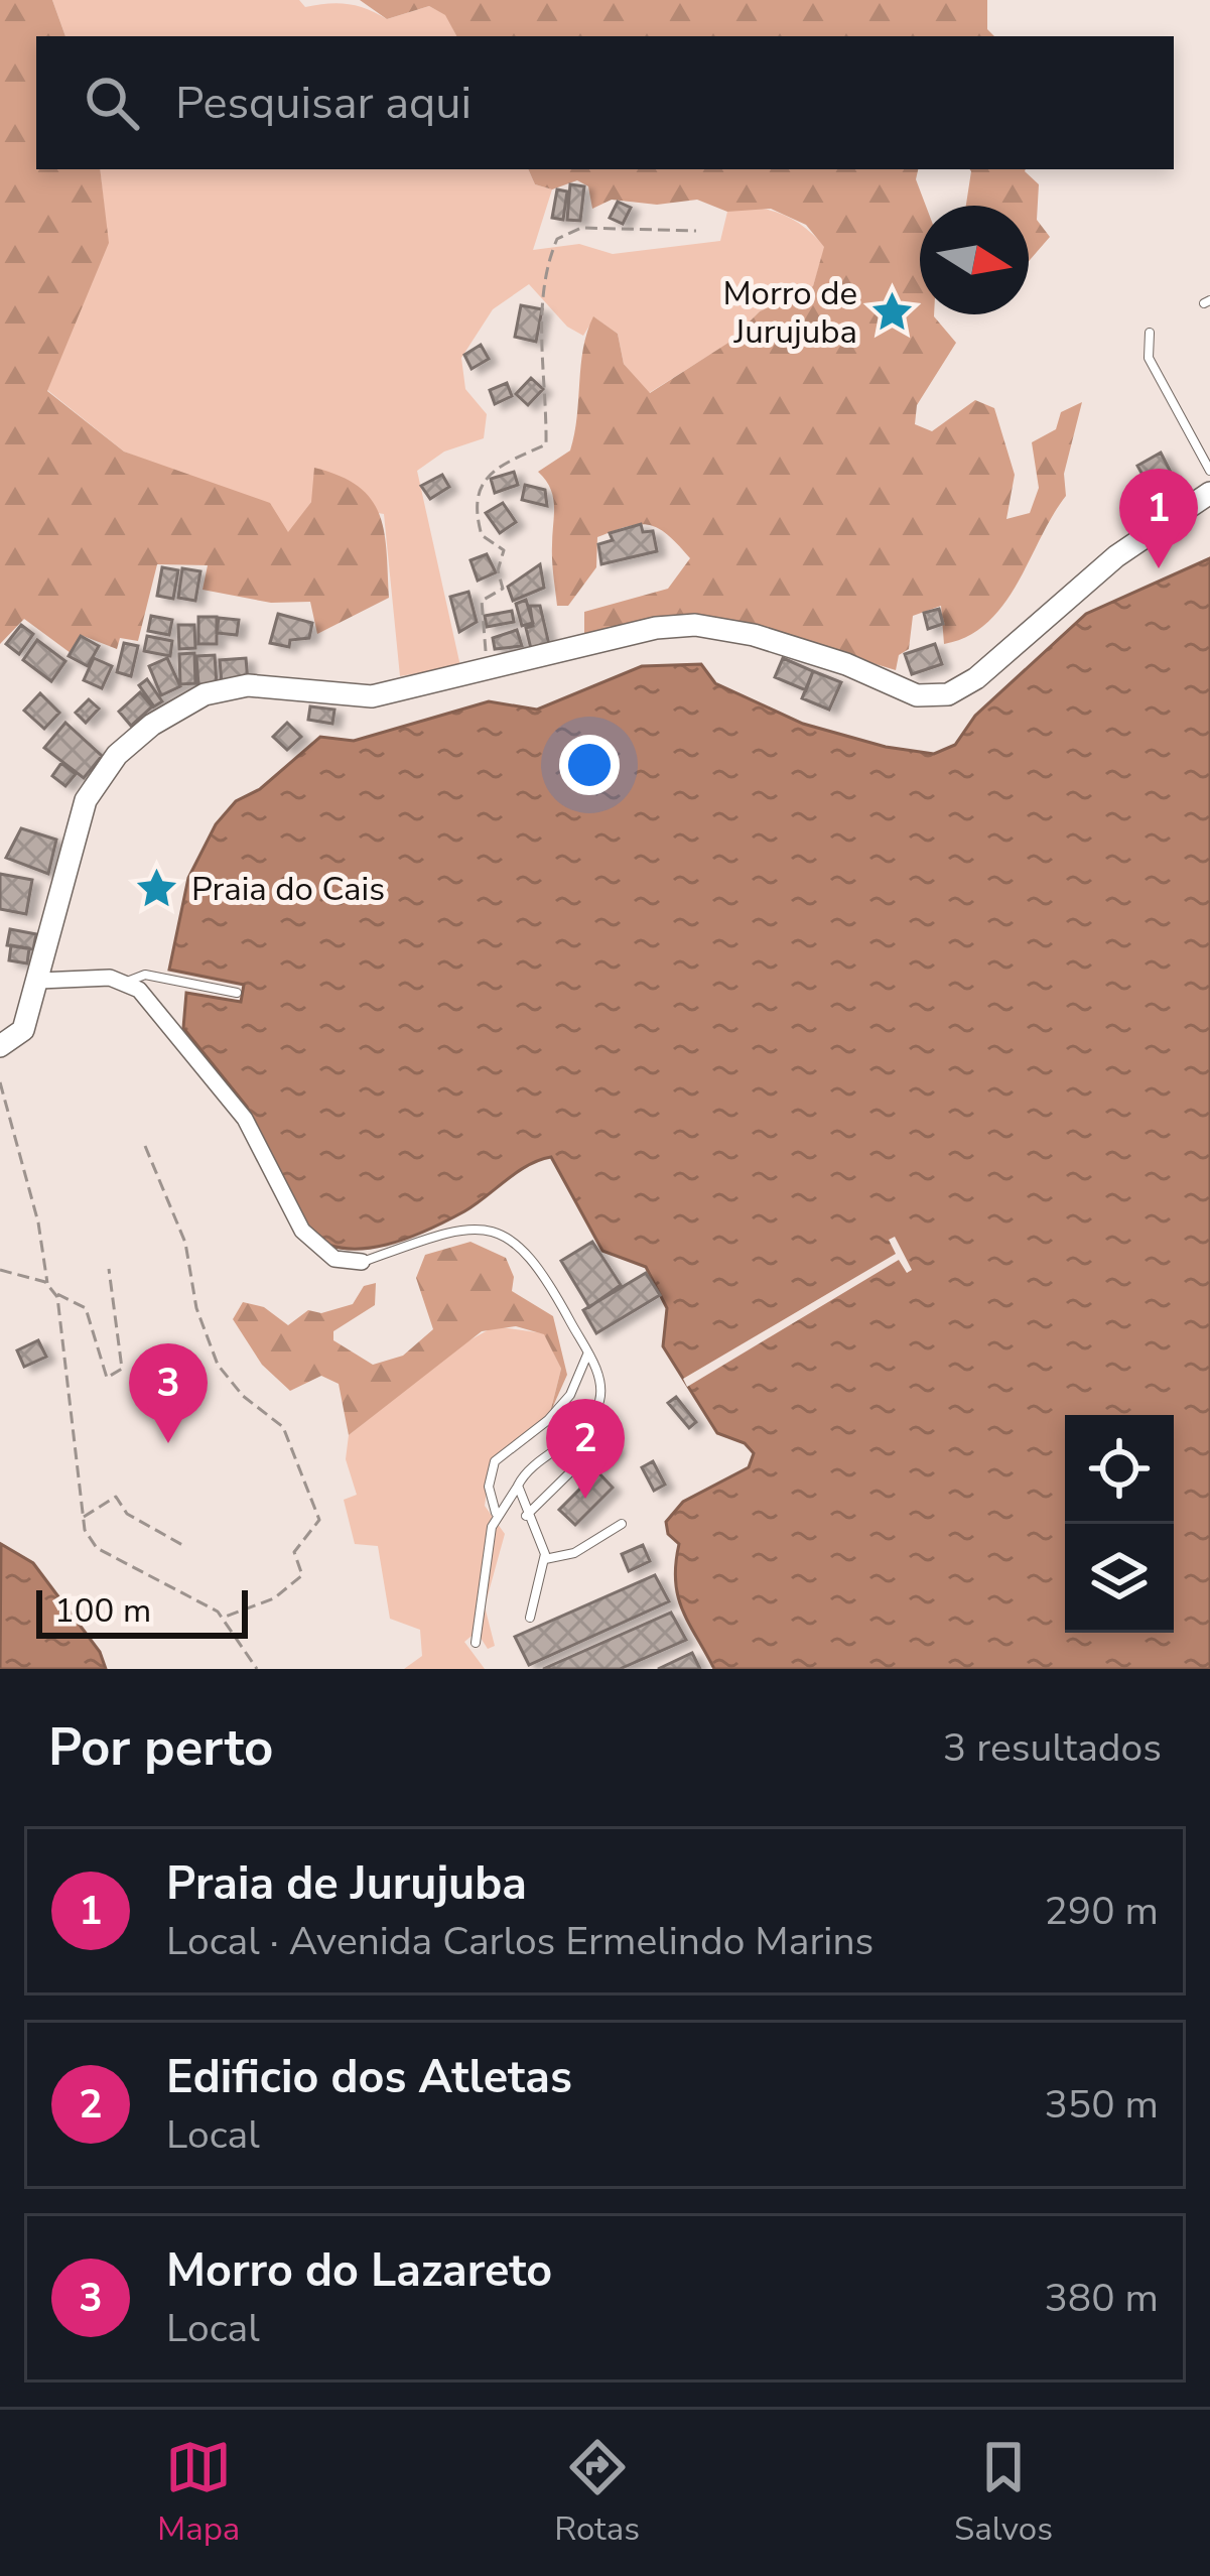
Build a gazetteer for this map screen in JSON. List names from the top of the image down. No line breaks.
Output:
{"places":{"place":["Morro de Jurujuba","Praia do Cais"]},"scale_bar":"100 m","north":"right","page":{"search":"Pesquisar aqui","pins":["1","3","2"],"scale":"100 m","heading":["Por perto","3 resultados"],"list":[{"mark":"1","name":"Praia de Jurujuba","note":"Local · Avenida Carlos Ermelindo Marins","value":"290 m"},{"mark":"2","name":"Edificio dos Atletas","note":"Local","value":"350 m"},{"mark":"3","name":"Morro do Lazareto","note":"Local","value":"380 m"}],"nav":["Mapa","Rotas","Salvos"]}}
